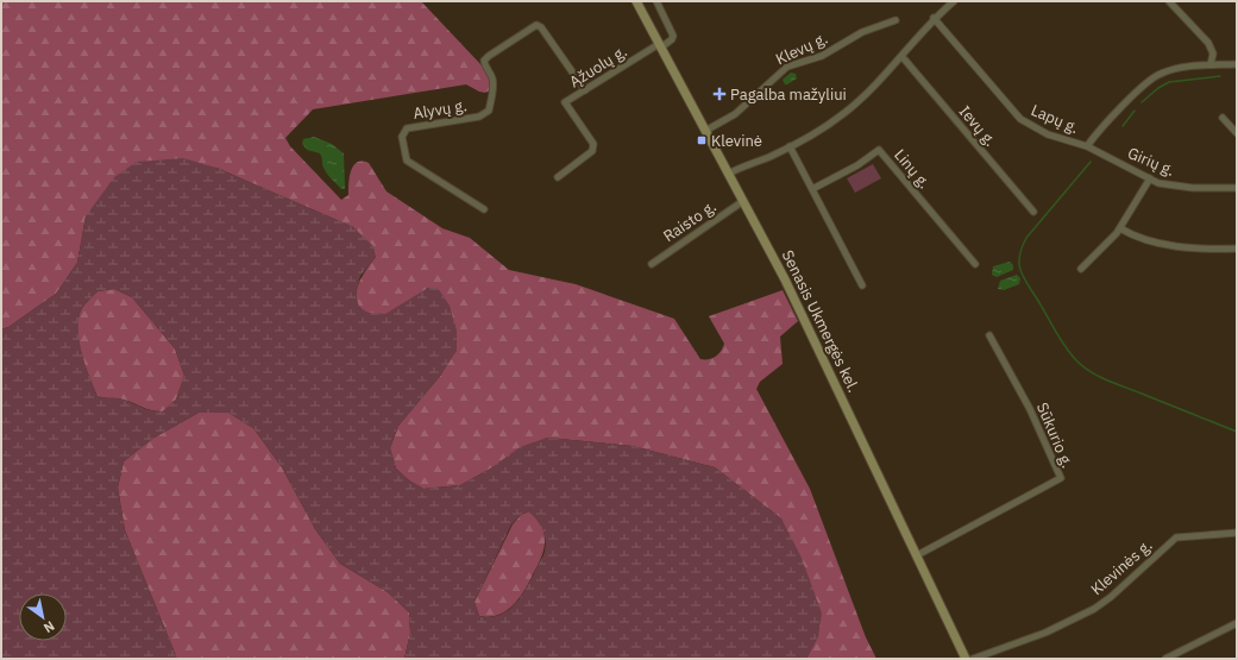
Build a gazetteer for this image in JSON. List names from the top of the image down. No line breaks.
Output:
{"streets":{"main road":["Senasis Ukmergės kel."],"street":["Klevų g.","Ąžuolų g.","Alyvų g.","Lapų g.","Ievų g.","Girių g.","Linų g.","Raisto g.","Sūkurio g.","Klevinės g."]},"crossings":[["Klevų g.","Senasis Ukmergės kel."],["Ąžuolų g.","Alyvų g."],["Ąžuolų g.","Senasis Ukmergės kel."],["Lapų g.","Girių g."],["Raisto g.","Senasis Ukmergės kel."],["Senasis Ukmergės kel.","Sūkurio g."]],"places":{"health":["Pagalba mažyliui"],"transit":["Klevinė"]},"north":"bottom right"}
